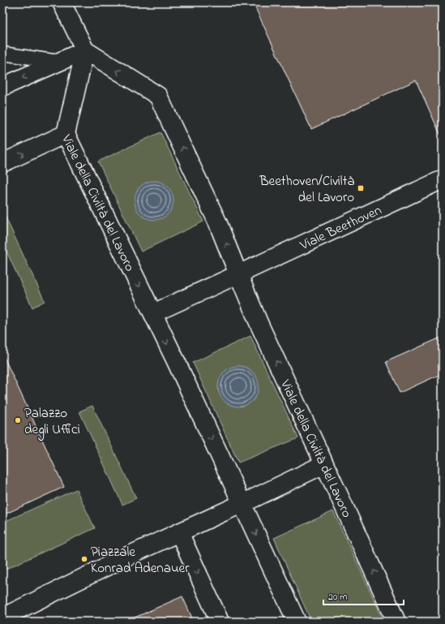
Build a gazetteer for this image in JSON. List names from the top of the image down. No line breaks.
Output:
{"streets":{"street":["Viale della Civiltà del Lavoro","Viale Beethoven"]},"crossings":[["Viale della Civiltà del Lavoro","Viale Beethoven"]],"places":{"transit":["Beethoven/Civiltà del Lavoro"],"other":["Palazzo degli Uffici","Piazzale Konrad Adenauer"]},"scale_bar":"20 m"}
